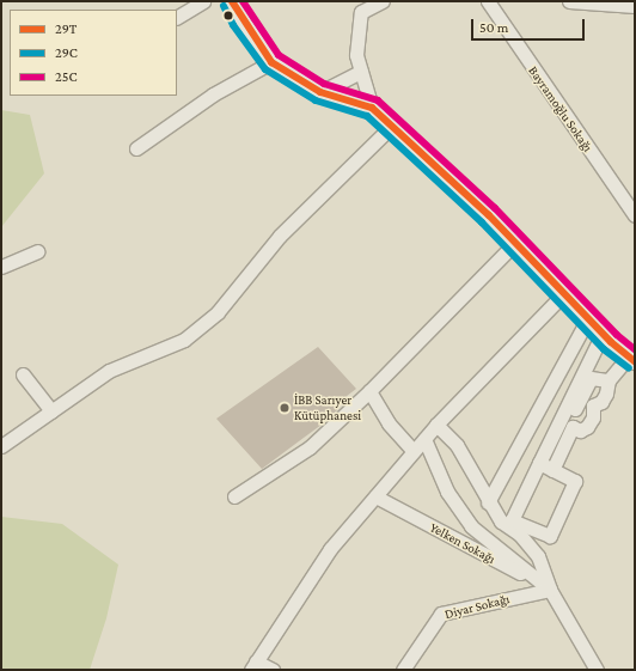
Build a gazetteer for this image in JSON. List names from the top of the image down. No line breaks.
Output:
{"streets":{"street":["Bayramoğlu Sokağı","Yelken Sokağı","Diyar Sokağı"]},"crossings":[["Yelken Sokağı","Diyar Sokağı"]],"places":["İBB Sarıyer Kütüphanesi"],"lines":["transit line 29T","transit line 25C","transit line 29C"],"legend":["29T","29C","25C"],"scale_bar":"50 m"}
